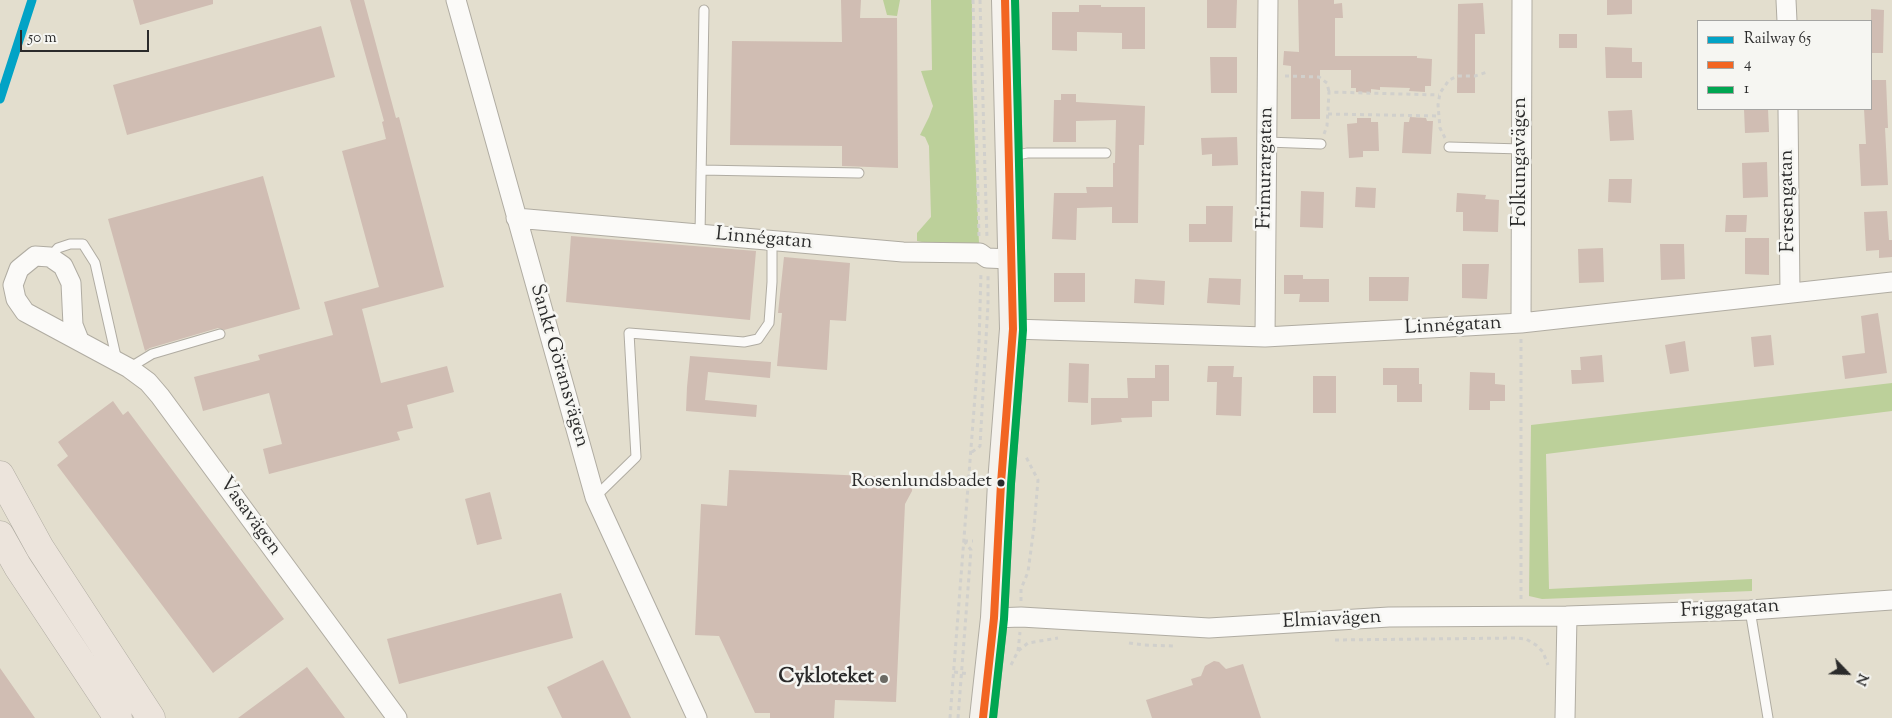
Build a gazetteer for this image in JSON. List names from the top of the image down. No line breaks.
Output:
{"streets":{"street":["Folkungavägen","Frimurargatan","Fersengatan","Linnégatan","Sankt Göransvägen","Vasavägen","Friggagatan","Elmiavägen"]},"crossings":[["Folkungavägen","Linnégatan"],["Frimurargatan","Linnégatan"],["Fersengatan","Linnégatan"],["Linnégatan","Sankt Göransvägen"],["Friggagatan","Elmiavägen"]],"places":["Rosenlundsbadet","Cykloteket"],"lines":["rail line 65","transit line 4","transit line 1"],"legend":["Railway 65","4","1"],"scale_bar":"50 m","north":"bottom right"}
